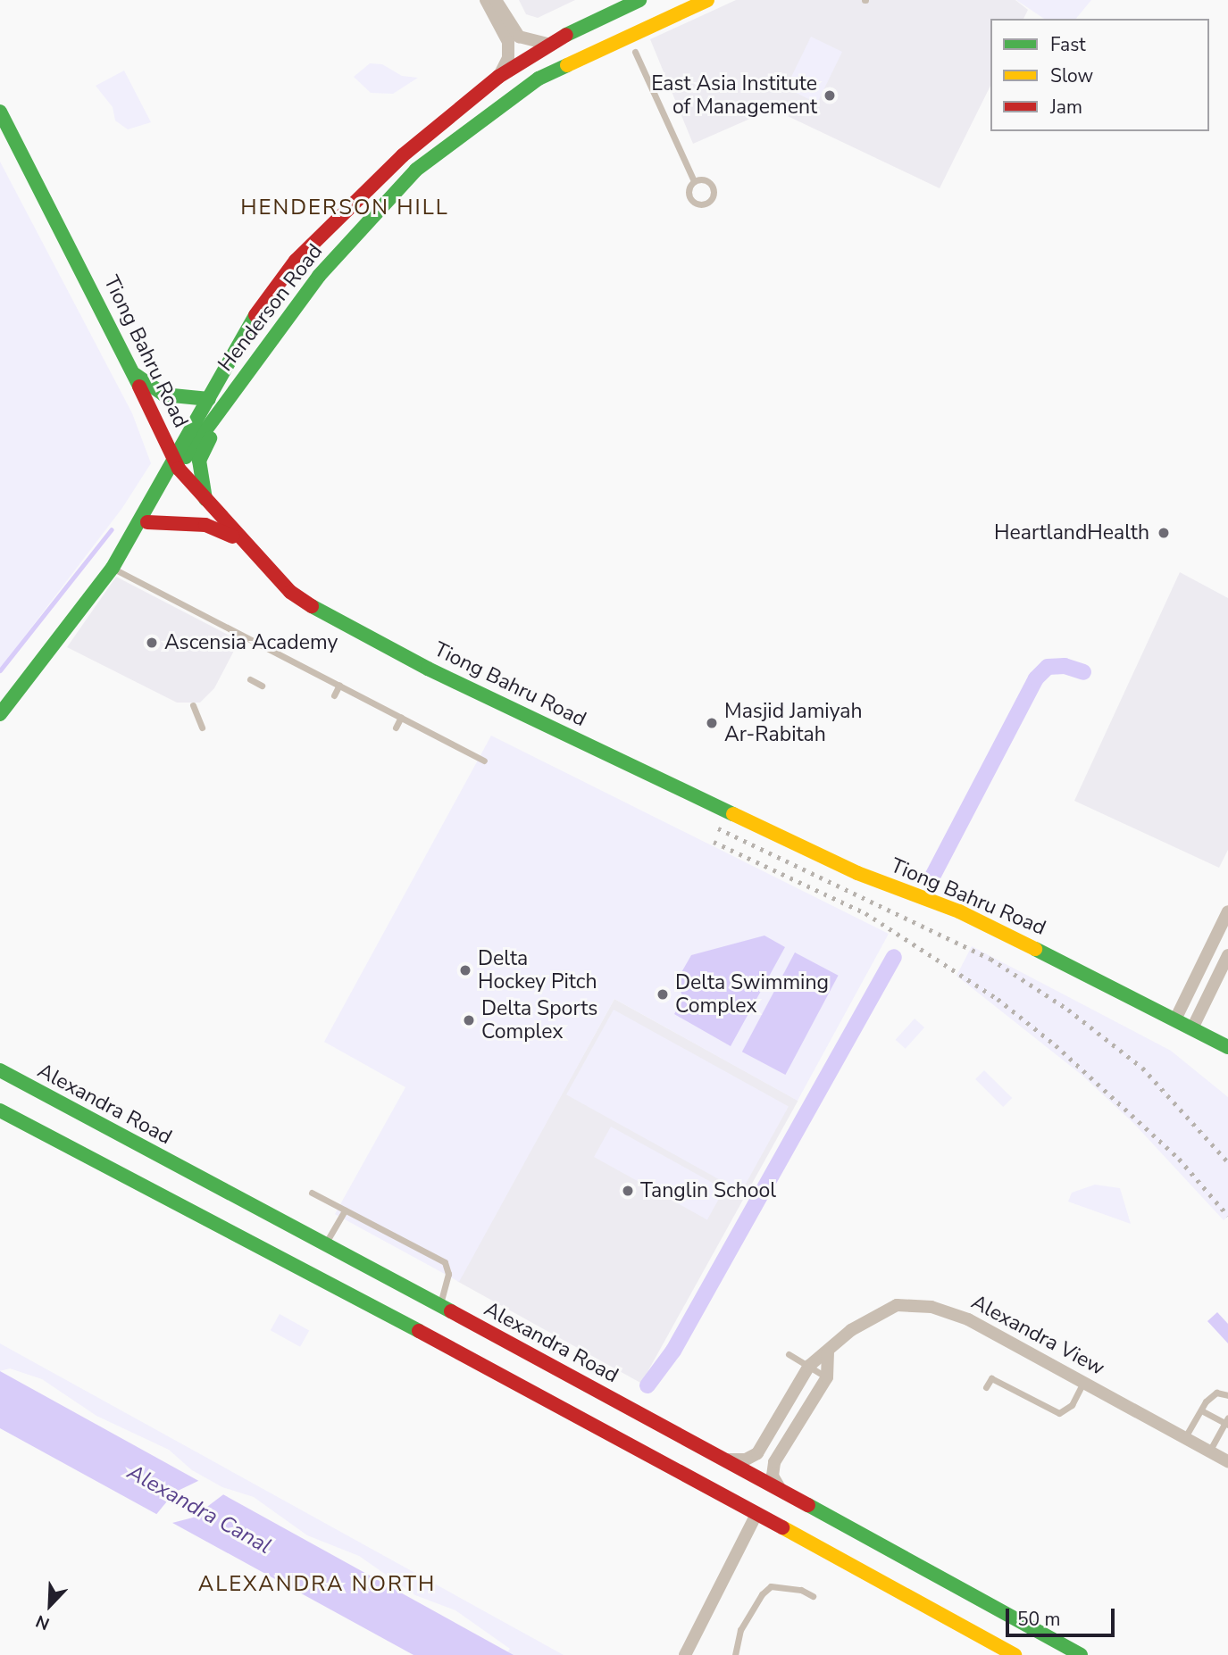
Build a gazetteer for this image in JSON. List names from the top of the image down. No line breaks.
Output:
{"streets":{"main road":["Henderson Road","Tiong Bahru Road","Alexandra Road"],"street":["Alexandra View"]},"crossings":[["Henderson Road","Tiong Bahru Road"],["Alexandra Road","Alexandra View"]],"districts":["HENDERSON HILL","ALEXANDRA NORTH"],"water":["Alexandra Canal"],"places":["East Asia Institute of Management","HeartlandHealth","Ascensia Academy","Masjid Jamiyah Ar-Rabitah","Delta Hockey Pitch","Delta Swimming Complex","Delta Sports Complex","Tanglin School"],"legend":["Fast","Slow","Jam"],"scale_bar":"50 m","north":"bottom left"}
